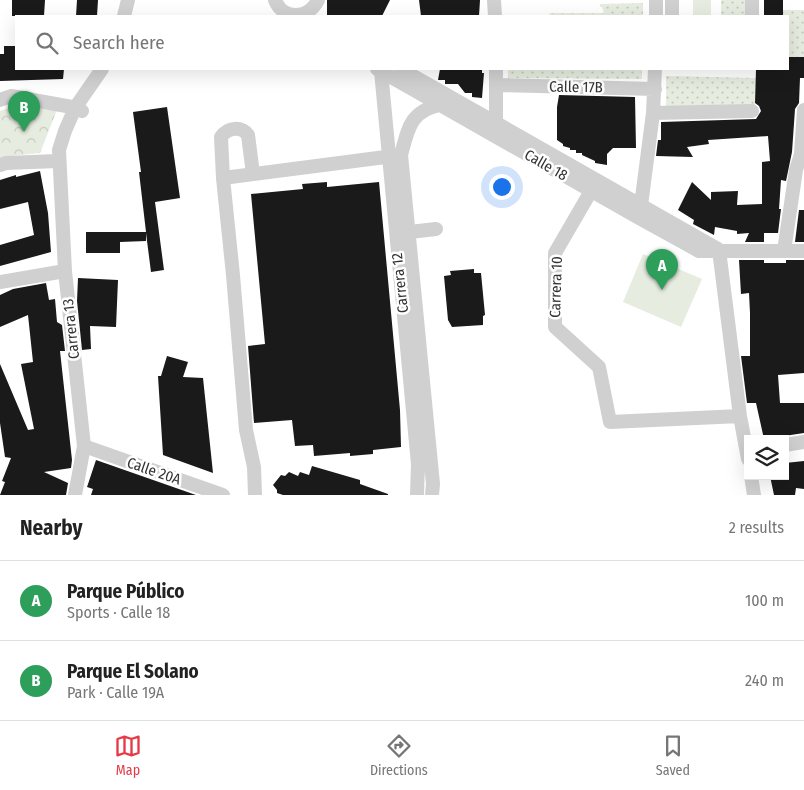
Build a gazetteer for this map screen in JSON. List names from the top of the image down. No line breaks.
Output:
{"streets":{"street":["Calle 17B","Calle 18","Carrera 12","Carrera 10","Carrera 13","Calle 20A"]},"crossings":[["Calle 18","Carrera 12"],["Calle 18","Carrera 10"],["Carrera 13","Calle 20A"]],"page":{"search":"Search here","pins":["B","A"],"heading":["Nearby","2 results"],"list":[{"mark":"A","name":"Parque Público","note":"Sports · Calle 18","value":"100 m"},{"mark":"B","name":"Parque El Solano","note":"Park · Calle 19A","value":"240 m"}],"nav":["Map","Directions","Saved"]}}
